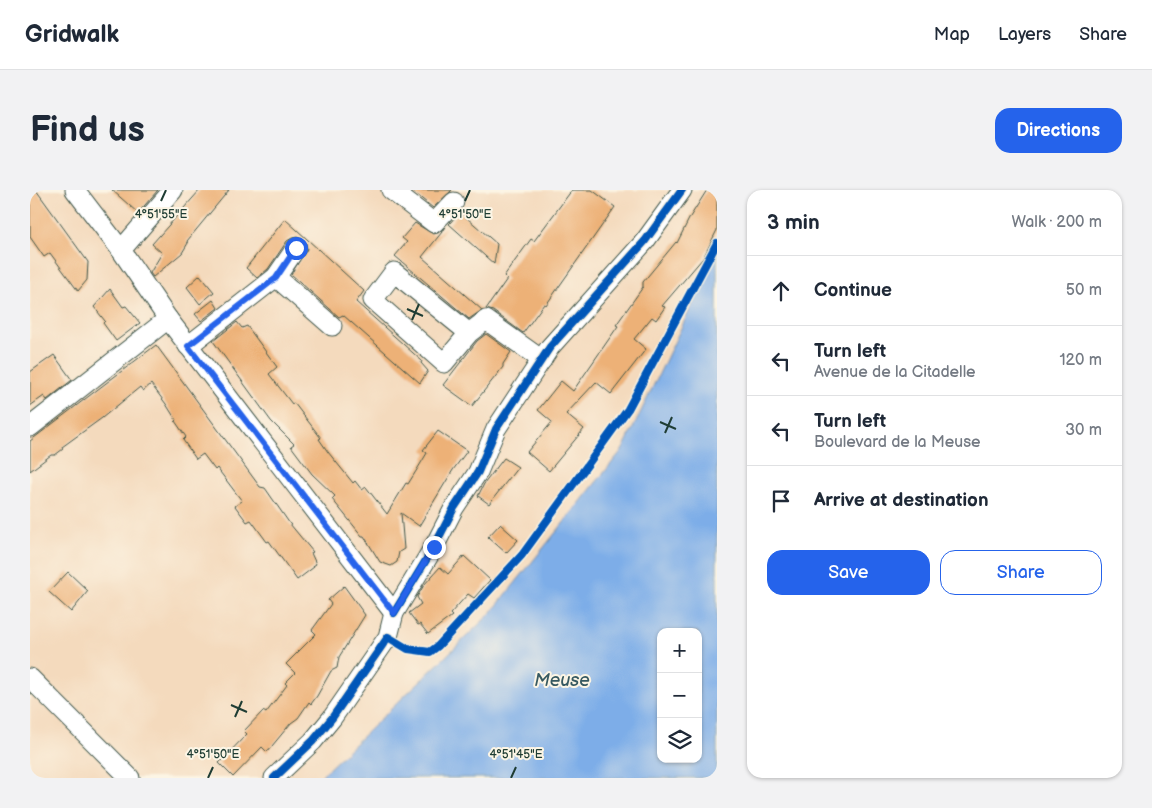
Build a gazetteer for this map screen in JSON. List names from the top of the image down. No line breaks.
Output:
{"water":["Meuse"],"page":{"header":"Gridwalk","nav":["Map","Layers","Share"],"buttons":["Directions",["Save","Share"]],"title":"Find us","heading":["3 min","Walk · 200 m"],"list":[["Continue","50 m"],["Turn left","Avenue de la Citadelle","120 m"],["Turn left","Boulevard de la Meuse","30 m"],"Arrive at destination"],"map_buttons":["+","−"]},"coordinates":["4°51'55\"E","4°51'50\"E","4°51'45\"E"]}
